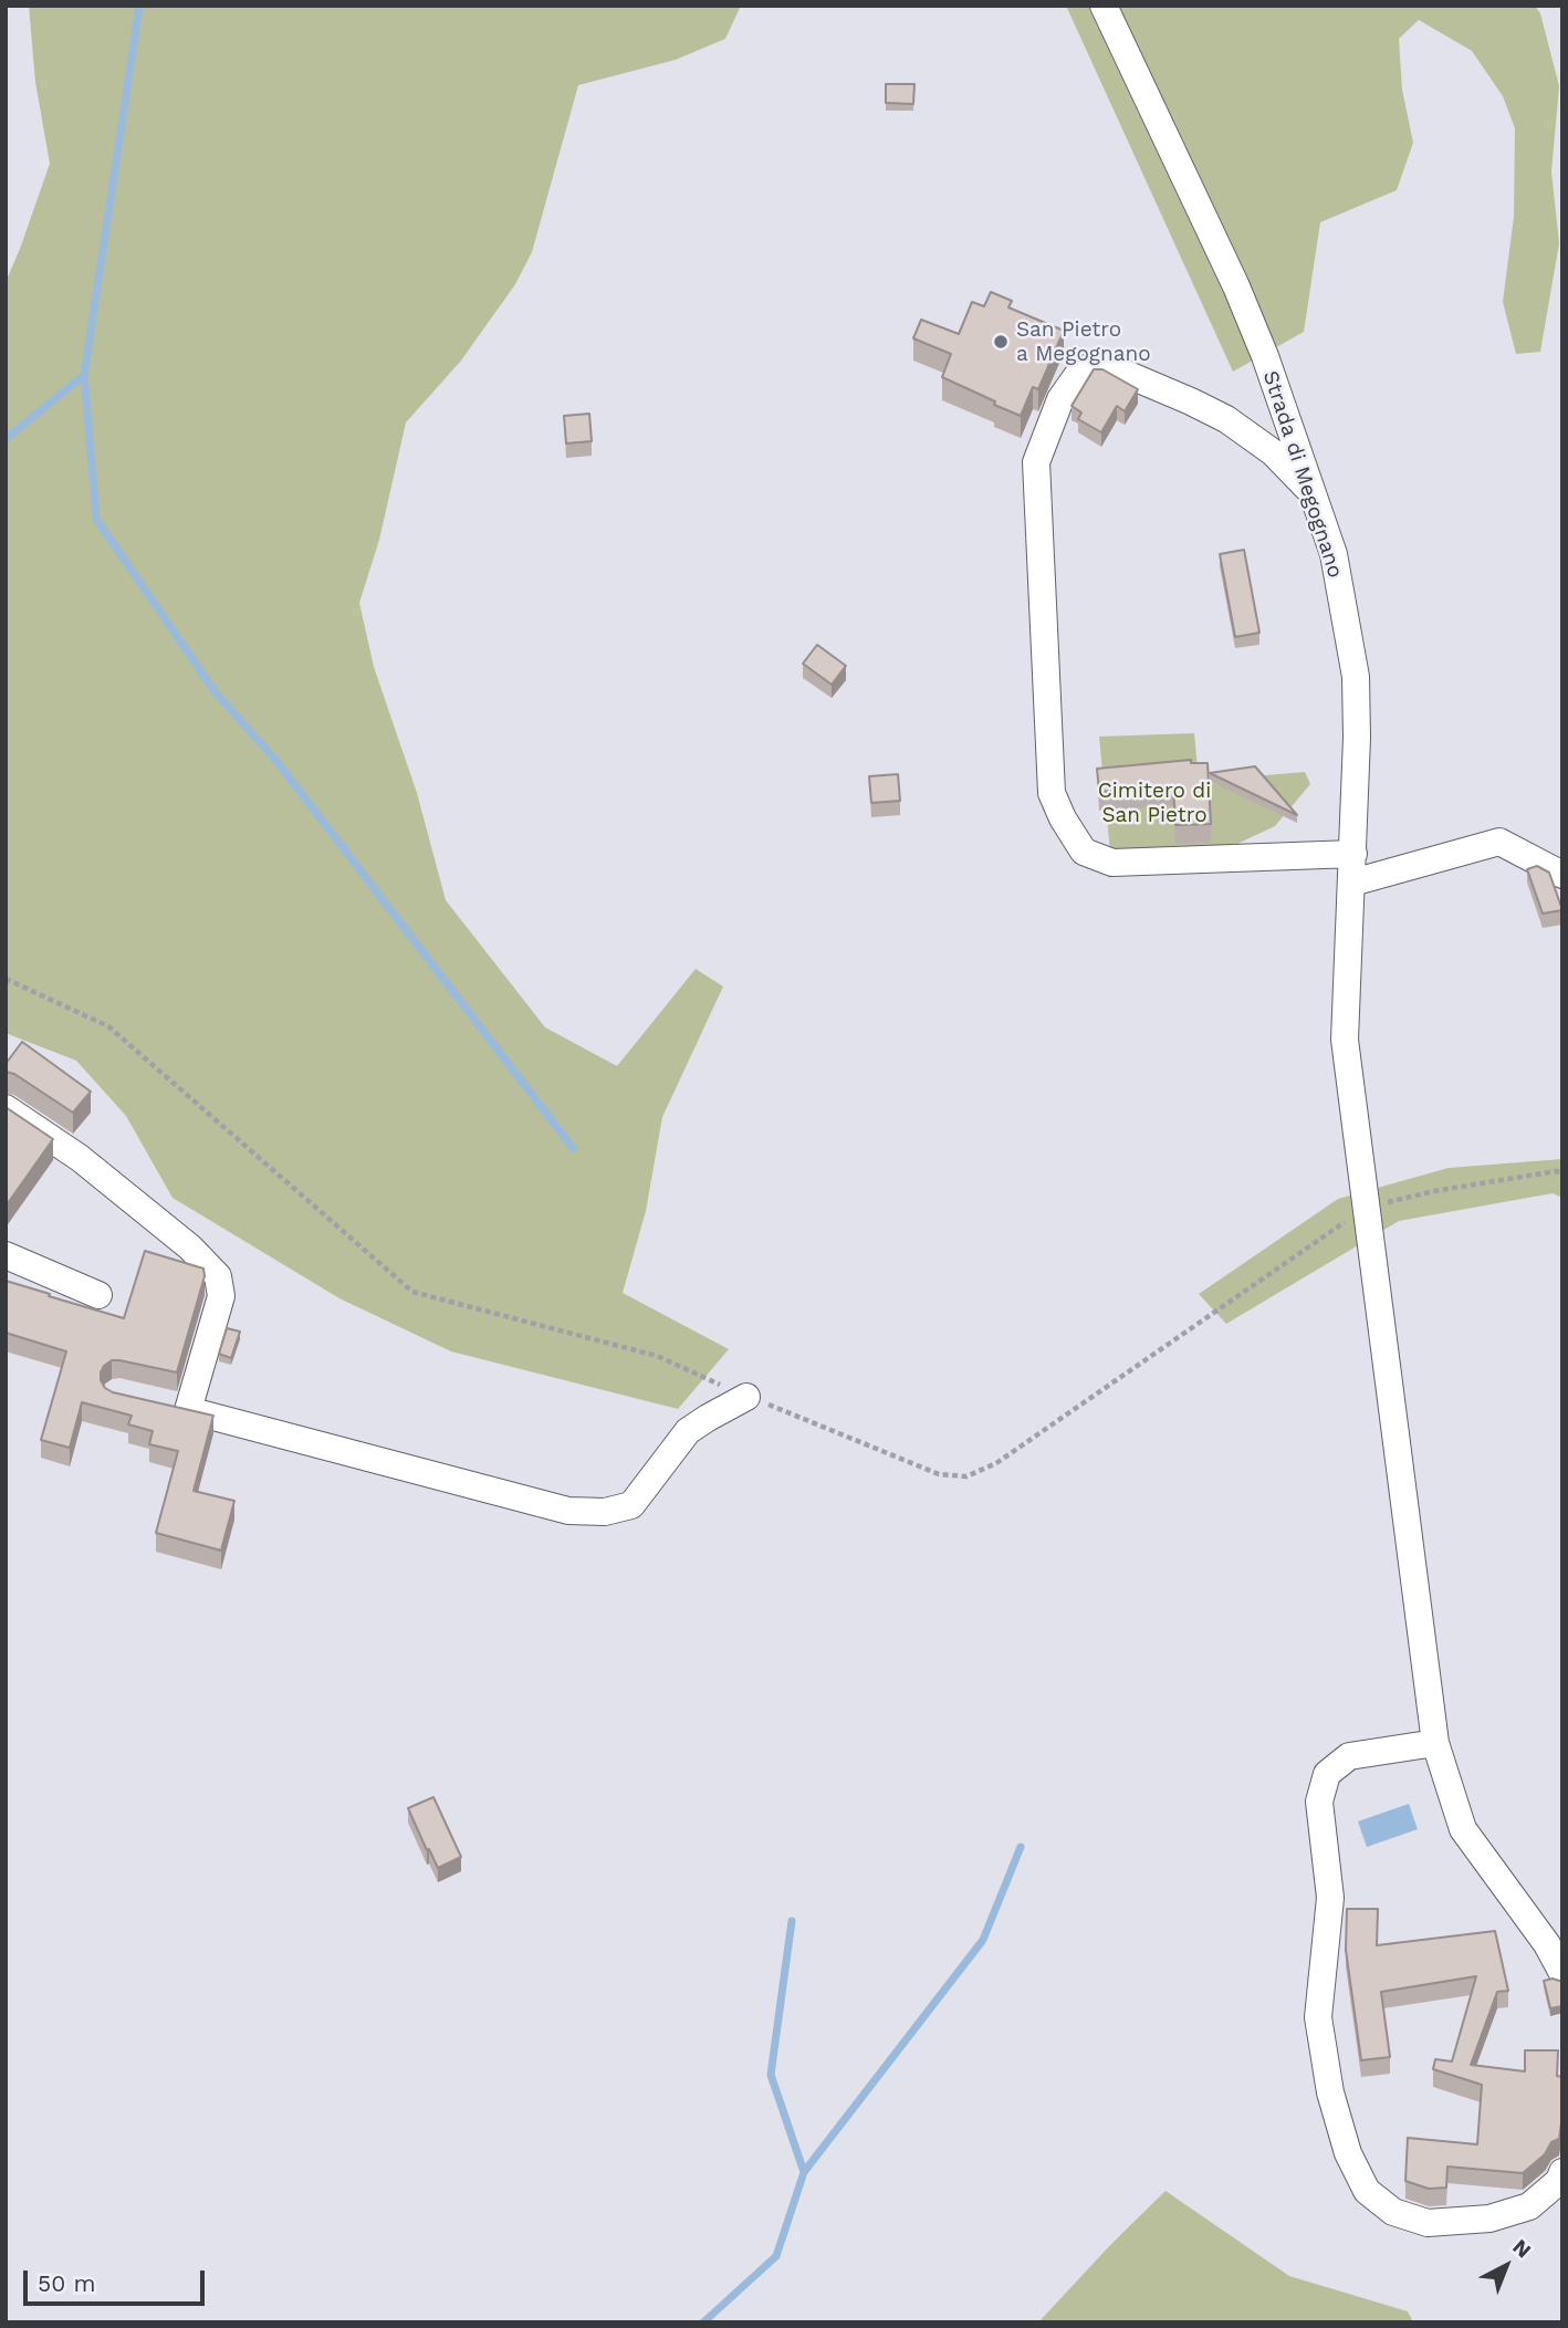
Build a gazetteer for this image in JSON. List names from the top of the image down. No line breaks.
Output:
{"streets":{"street":["Strada di Megognano"]},"parks":["Cimitero di San Pietro"],"places":["San Pietro a Megognano"],"scale_bar":"50 m","north":"top right"}
